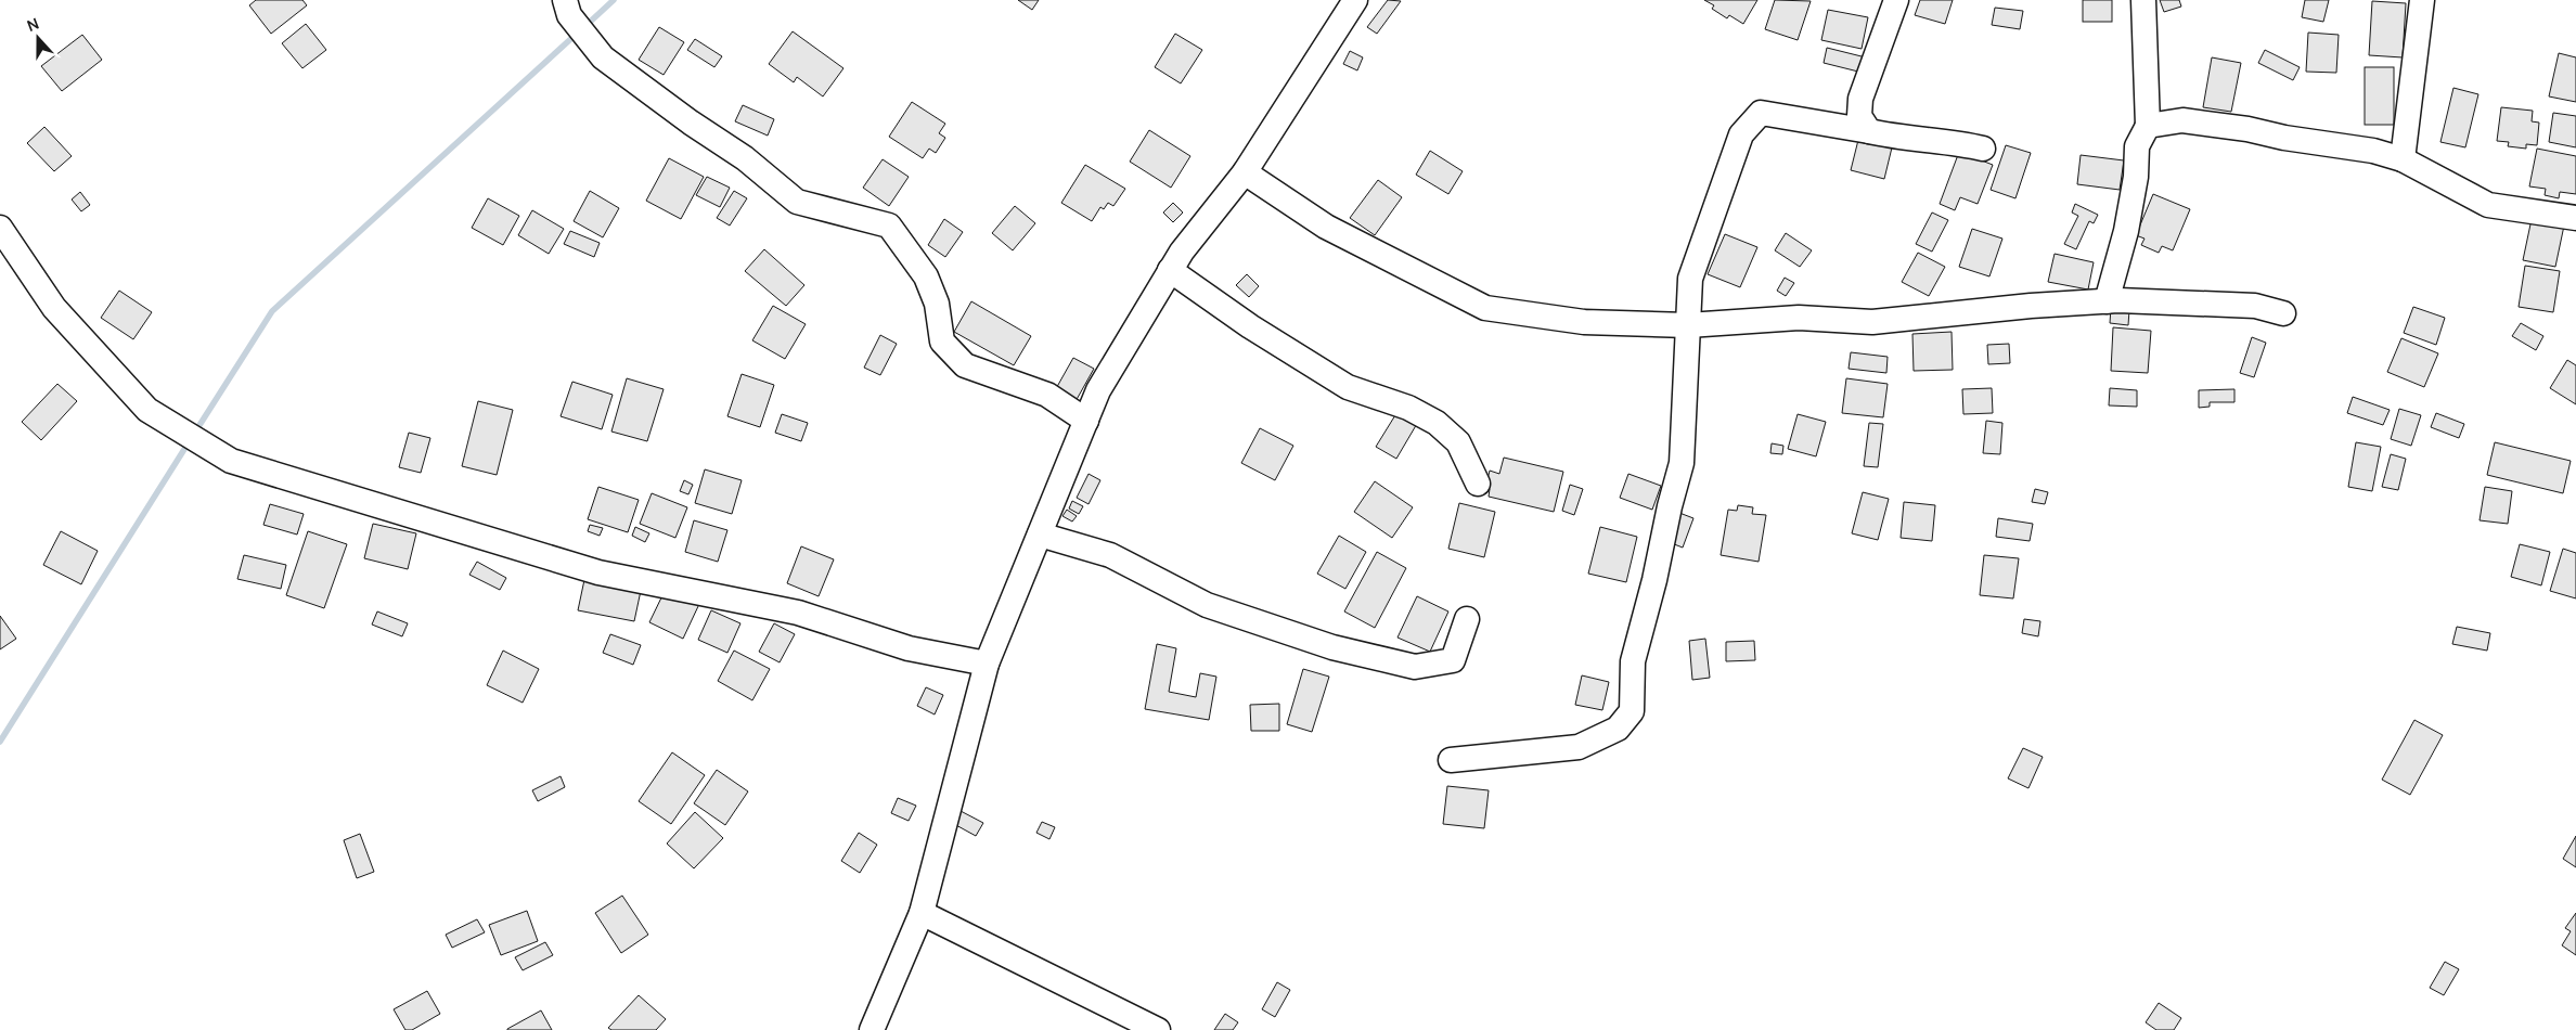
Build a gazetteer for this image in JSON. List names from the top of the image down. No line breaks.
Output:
{"north":"top"}
